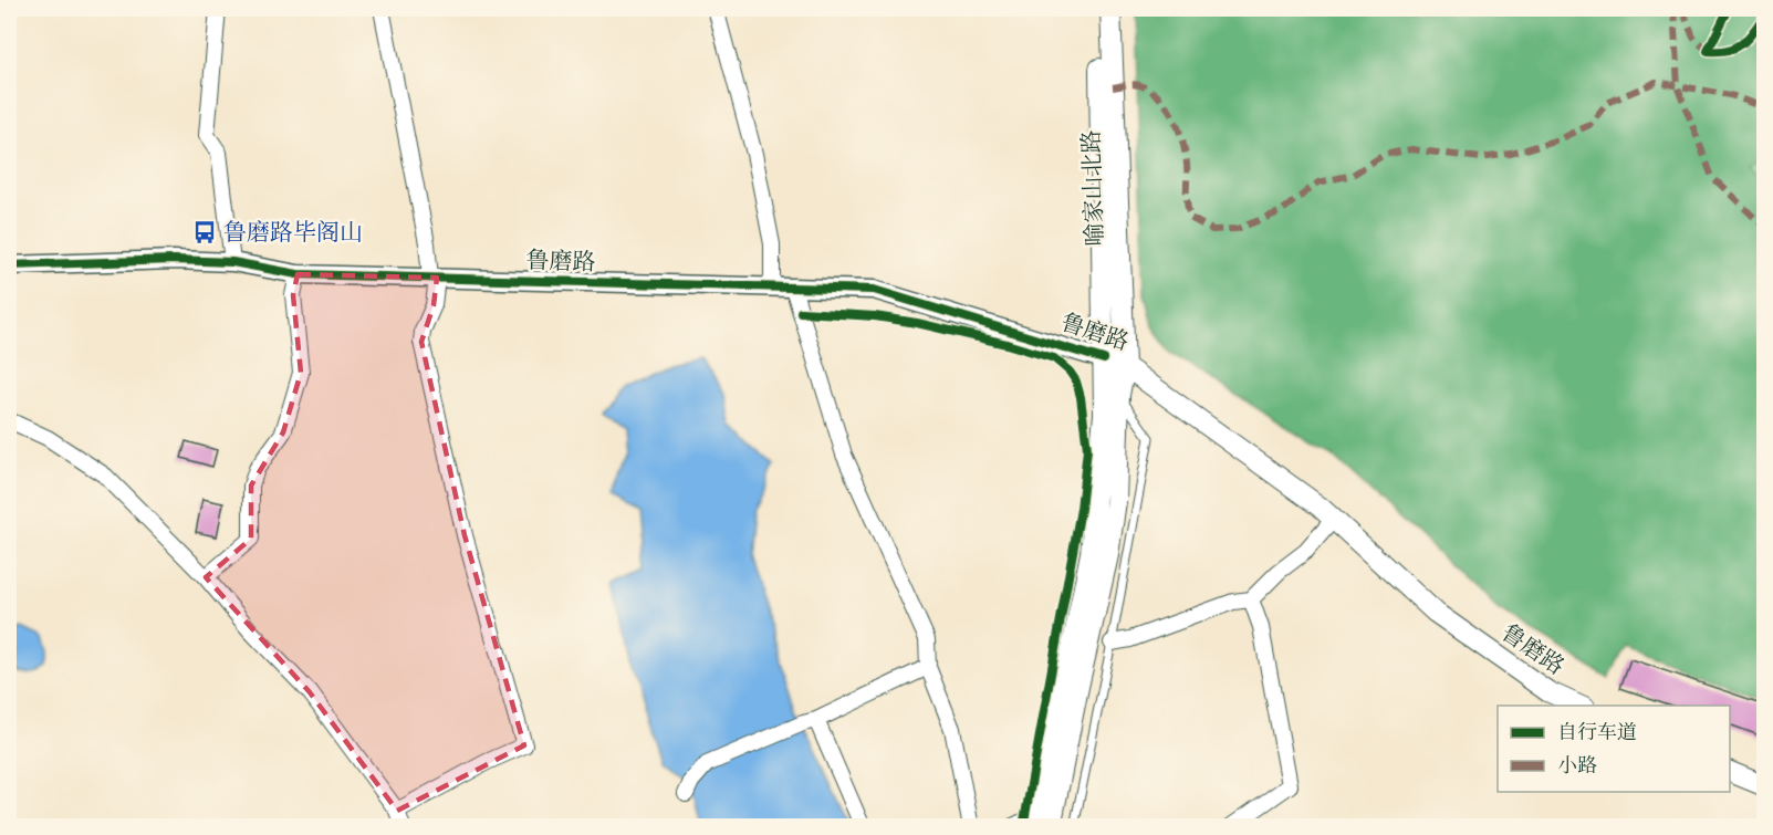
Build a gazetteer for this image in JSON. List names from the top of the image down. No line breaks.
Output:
{"streets":{"main road":["喻家山北路","鲁磨路"]},"crossings":[["喻家山北路","鲁磨路"]],"places":{"bus stop":["鲁磨路毕阁山"]},"legend":["自行车道","小路"]}
